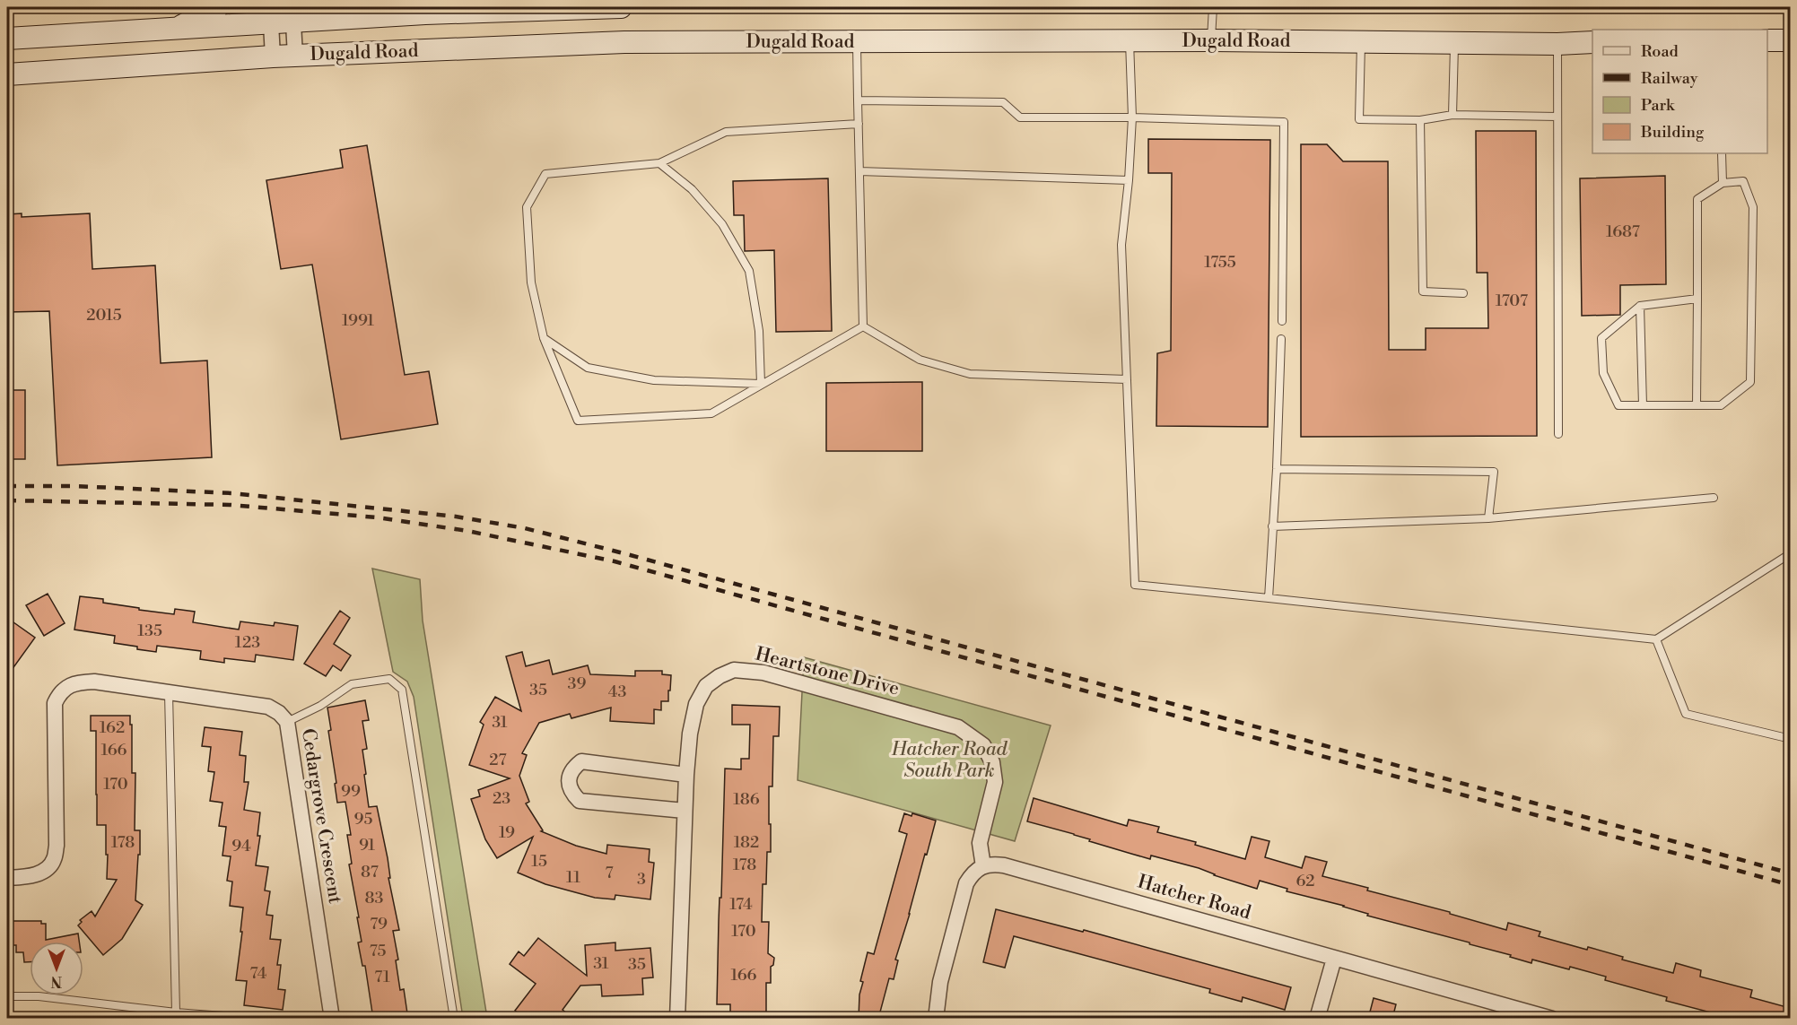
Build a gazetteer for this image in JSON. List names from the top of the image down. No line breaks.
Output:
{"streets":{"main road":["Dugald Road"],"street":["Heartstone Drive","Cedargrove Crescent","Hatcher Road"]},"crossings":[["Heartstone Drive","Hatcher Road"]],"parks":["Hatcher Road South Park"],"house_numbers":["1687","1755","1707","2015","1991","135","123","39","35","43","31","162","166","27","170","99","23","186","95","19","178","182","91","94","15","178","87","7","11","3","62","83","174","79","170","75","31","35","74","166","71"],"legend":["Road","Railway","Park","Building"],"north":"bottom"}
